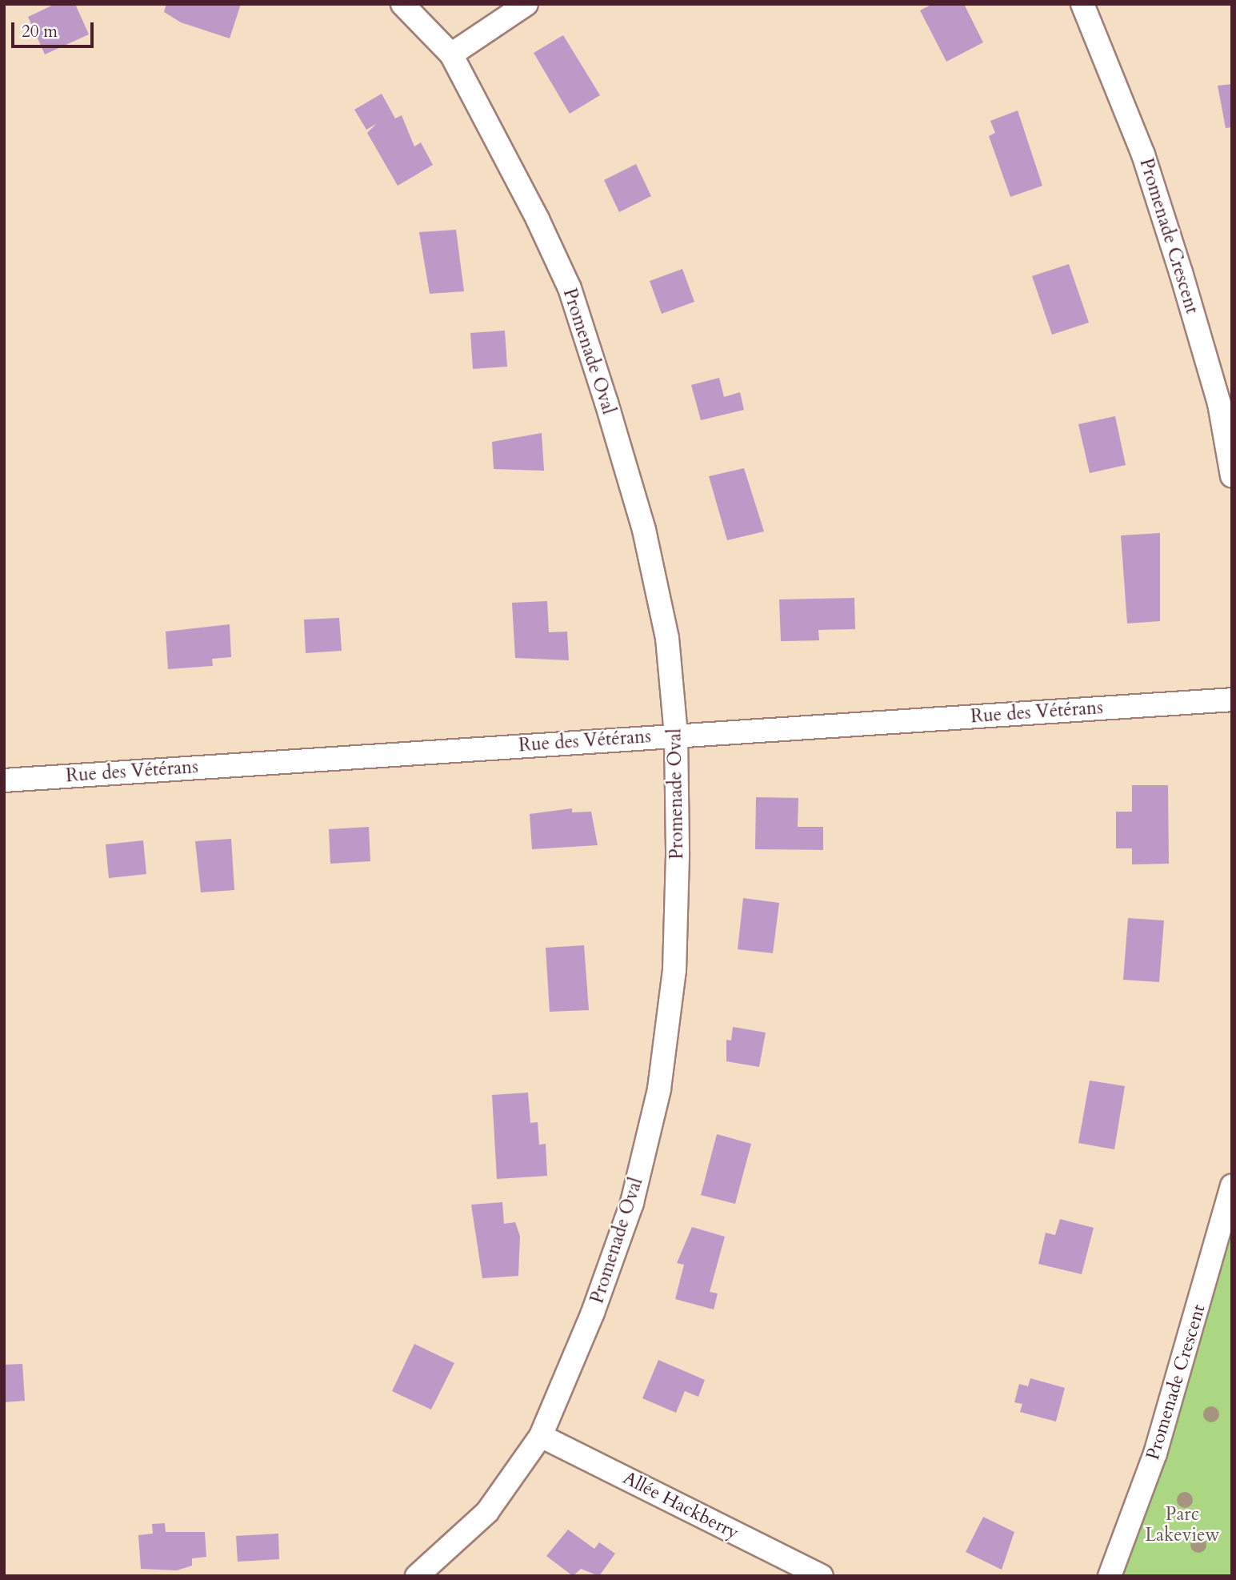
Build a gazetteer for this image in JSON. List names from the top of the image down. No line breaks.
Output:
{"streets":{"street":["Promenade Crescent","Promenade Oval","Rue des Vétérans","Allée Hackberry"]},"crossings":[["Promenade Oval","Rue des Vétérans"],["Promenade Oval","Allée Hackberry"]],"parks":["Parc Lakeview"],"scale_bar":"20 m"}
